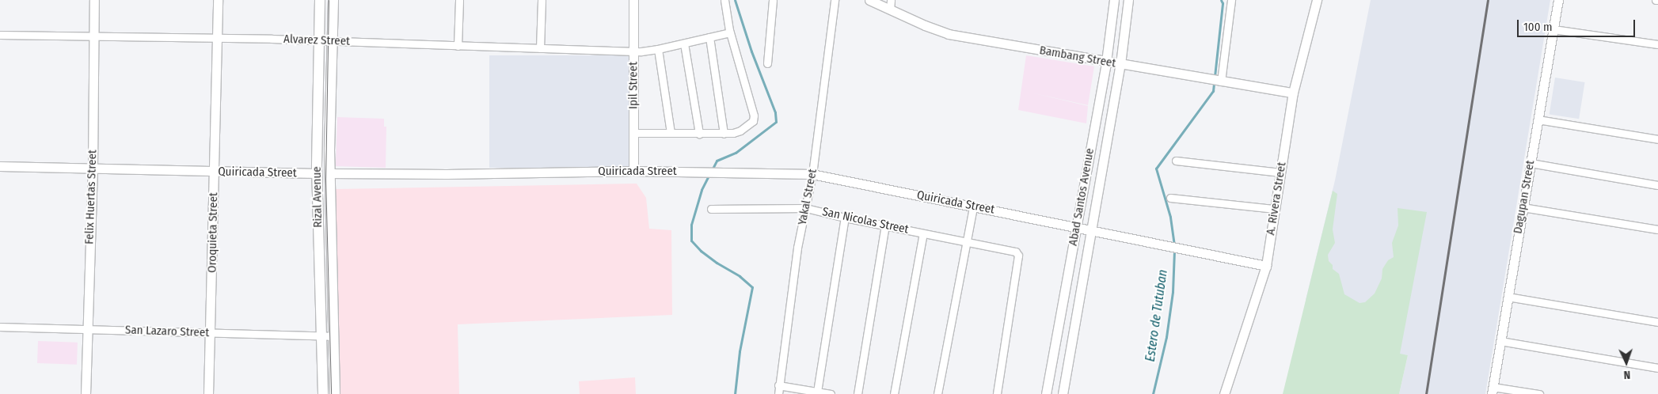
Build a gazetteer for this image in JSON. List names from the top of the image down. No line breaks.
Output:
{"streets":{"main road":["Rizal Avenue"],"street":["Alvarez Street","Bambang Street","Ipil Street","Quiricada Street","Felix Huertas Street","Yakal Street","Abad Santos Avenue","Dagupan Street","A. Rivera Street","San Nicolas Street","Oroquieta Street","San Lazaro Street"]},"crossings":[["Alvarez Street","Ipil Street"],["Alvarez Street","Felix Huertas Street"],["Alvarez Street","Rizal Avenue"],["Alvarez Street","Oroquieta Street"],["Bambang Street","Abad Santos Avenue"],["Bambang Street","A. Rivera Street"],["Ipil Street","Quiricada Street"],["Quiricada Street","Felix Huertas Street"],["Quiricada Street","Rizal Avenue"],["Quiricada Street","Yakal Street"],["Quiricada Street","Abad Santos Avenue"],["Quiricada Street","A. Rivera Street"],["Quiricada Street","Oroquieta Street"],["Felix Huertas Street","San Lazaro Street"],["Rizal Avenue","San Lazaro Street"],["Yakal Street","San Nicolas Street"],["Oroquieta Street","San Lazaro Street"]],"water":["Estero de Tutuban"],"scale_bar":"100 m","north":"bottom"}
